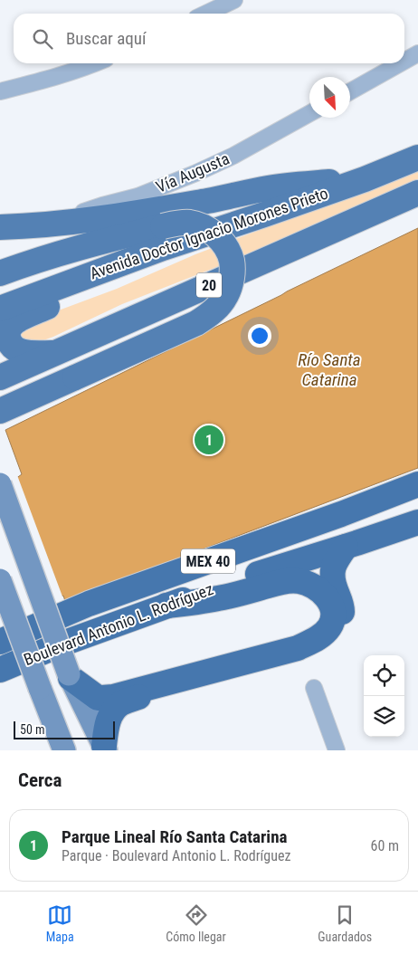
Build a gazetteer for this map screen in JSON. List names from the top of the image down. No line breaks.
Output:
{"streets":{"highway":["MEX 40","Boulevard Antonio L. Rodríguez"],"main road":["Avenida Doctor Ignacio Morones Prieto","20"],"street":["Vía Augusta"]},"water":["Río Santa Catarina"],"scale_bar":"50 m","north":"bottom right","page":{"search":"Buscar aquí","pins":"1","scale":"50 m","heading":"Cerca","list":[{"mark":"1","name":"Parque Lineal Río Santa Catarina","note":"Parque · Boulevard Antonio L. Rodríguez","value":"60 m"}],"nav":["Mapa","Cómo llegar","Guardados"]}}
